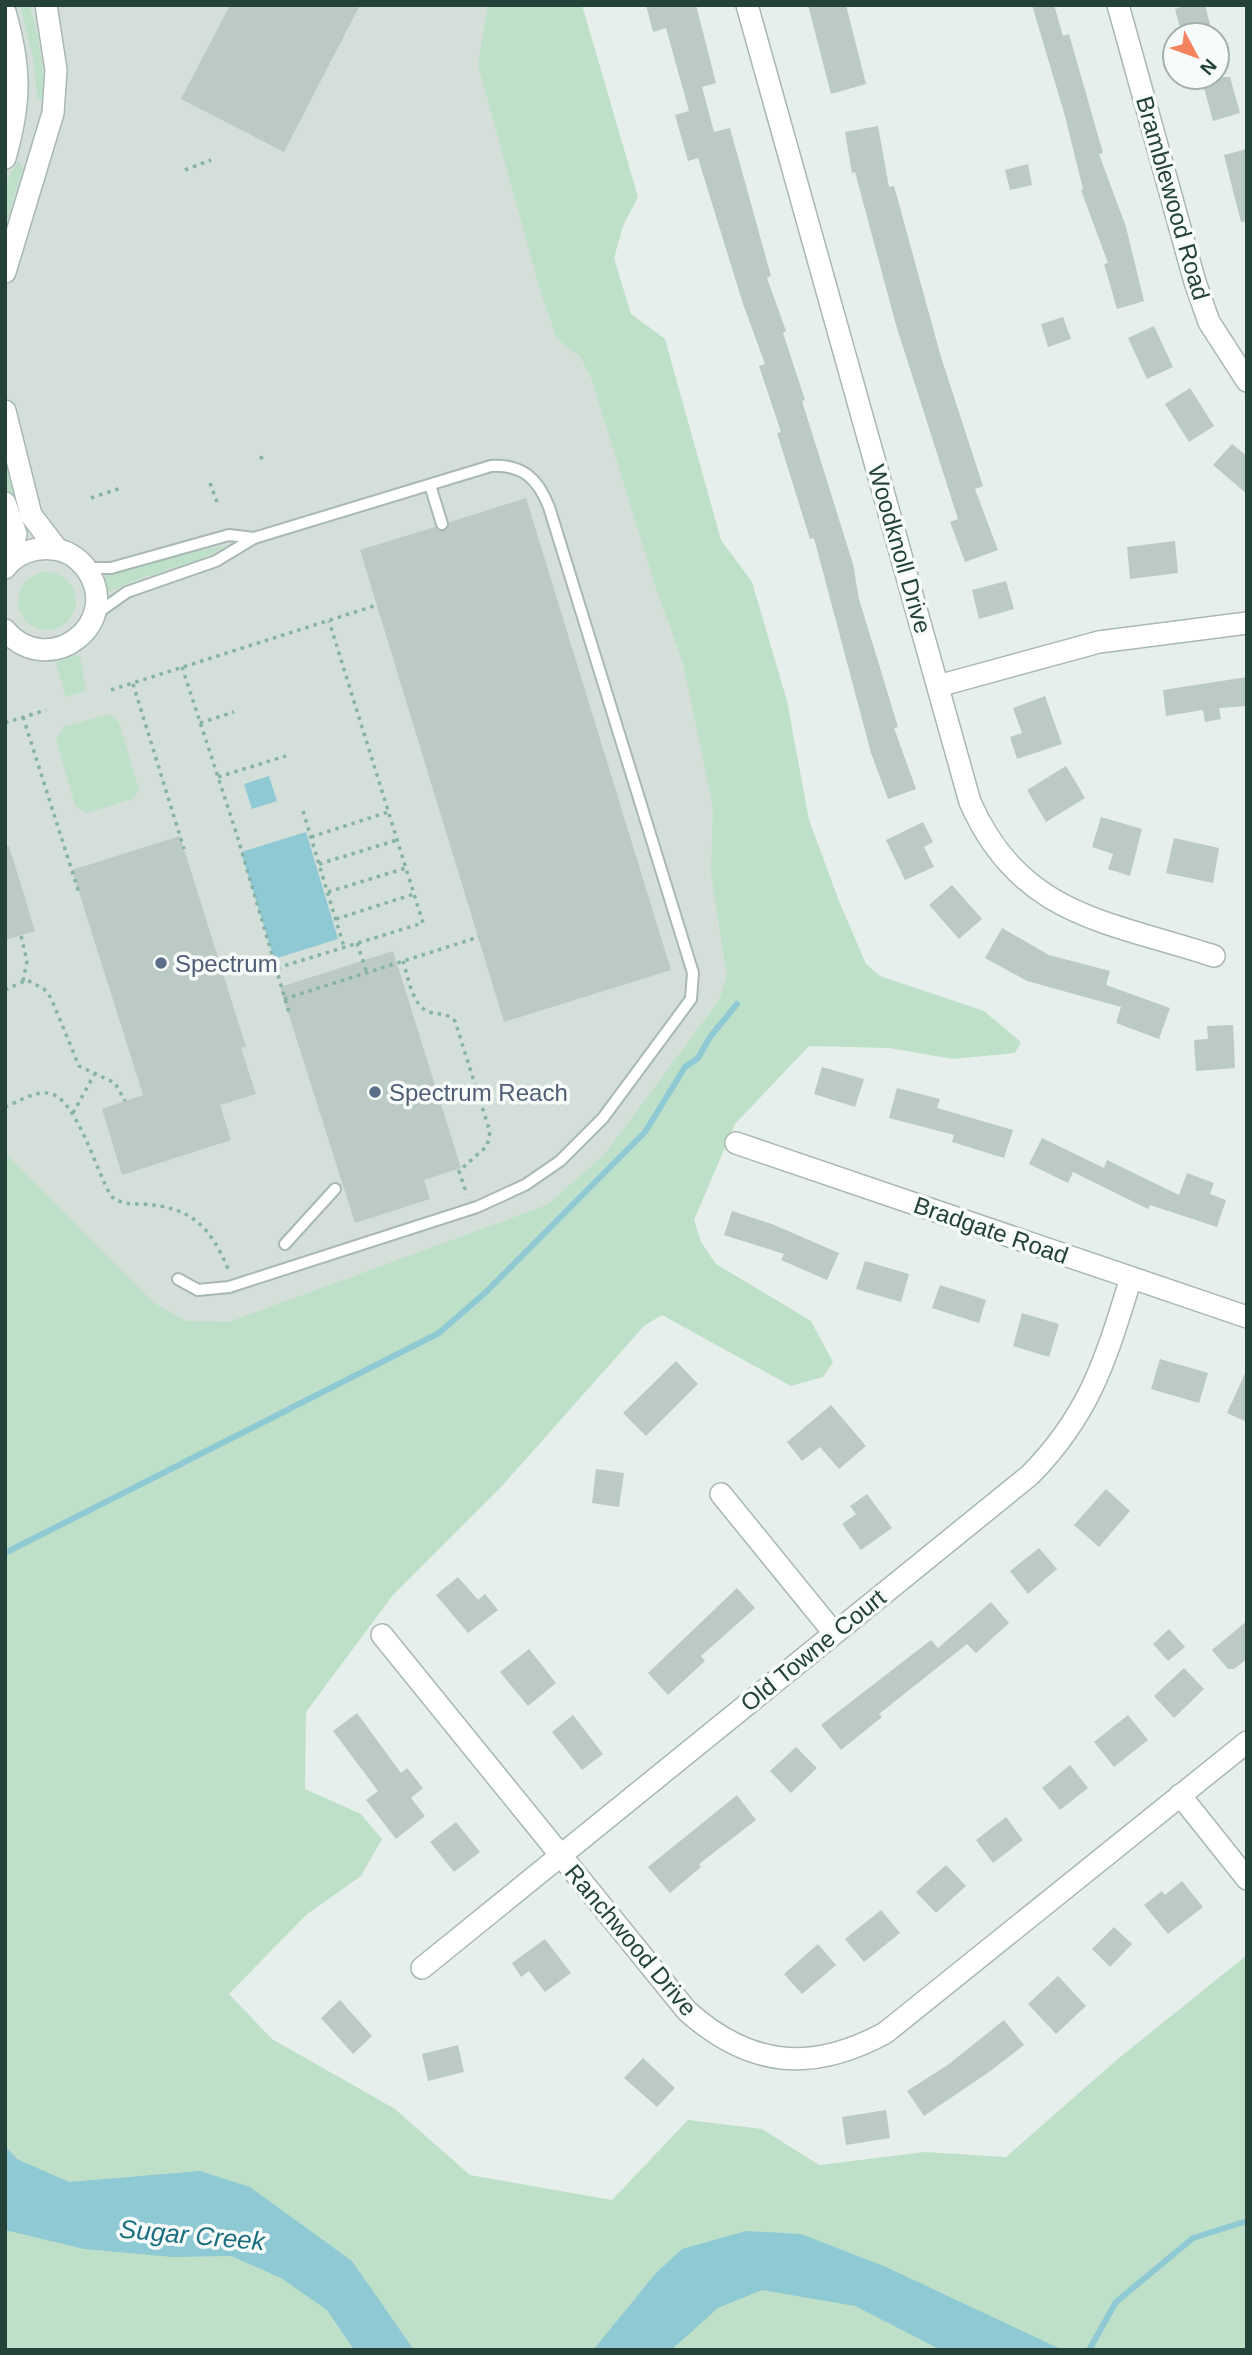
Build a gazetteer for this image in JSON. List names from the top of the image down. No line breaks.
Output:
{"streets":{"street":["Bramblewood Road","Woodknoll Drive","Bradgate Road","Old Towne Court","Ranchwood Drive"]},"crossings":[["Bradgate Road","Old Towne Court"],["Old Towne Court","Ranchwood Drive"]],"water":["Sugar Creek"],"places":["Spectrum","Spectrum Reach"],"north":"bottom right"}
